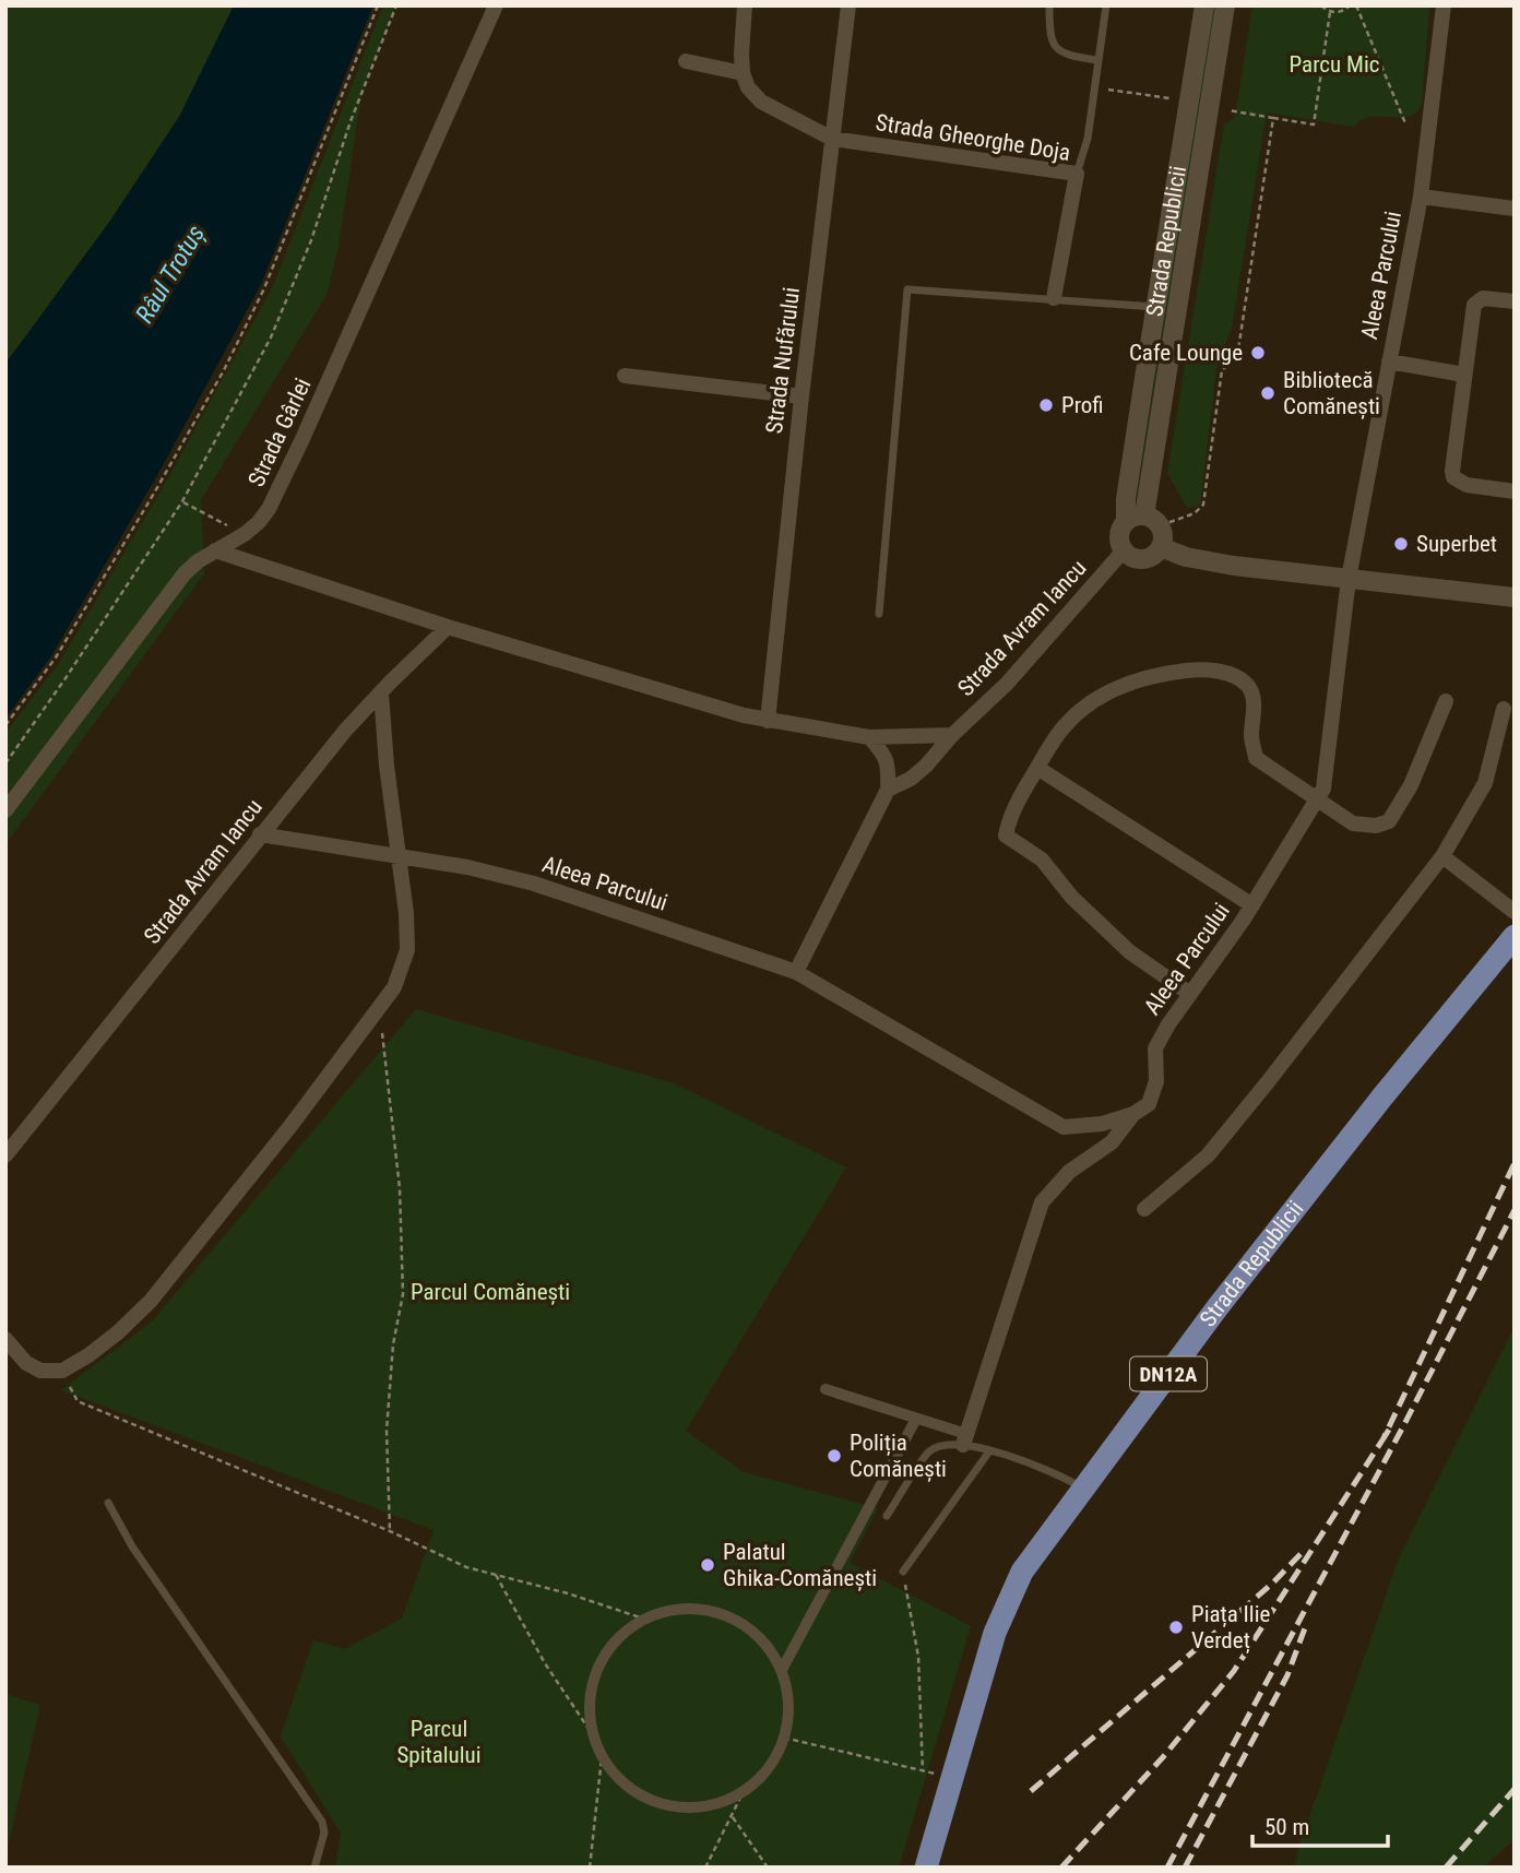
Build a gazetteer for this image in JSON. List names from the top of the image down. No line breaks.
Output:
{"streets":{"main road":["Strada Republicii","DN12A"],"street":["Strada Gheorghe Doja","Aleea Parcului","Strada Nufărului","Strada Gârlei","Strada Avram Iancu"]},"crossings":[["Strada Gheorghe Doja","Strada Nufărului"],["Strada Republicii","Strada Avram Iancu"],["Aleea Parcului","Strada Avram Iancu"]],"water":["Râul Trotuș"],"parks":["Parcu Mic","Parcul Comănești","Parcul Spitalului"],"places":["Cafe Lounge","Bibliotecă Comănești","Profi","Superbet","Poliția Comănești","Palatul Ghika-Comănești","Piața Ilie Verdeț"],"scale_bar":"50 m"}
